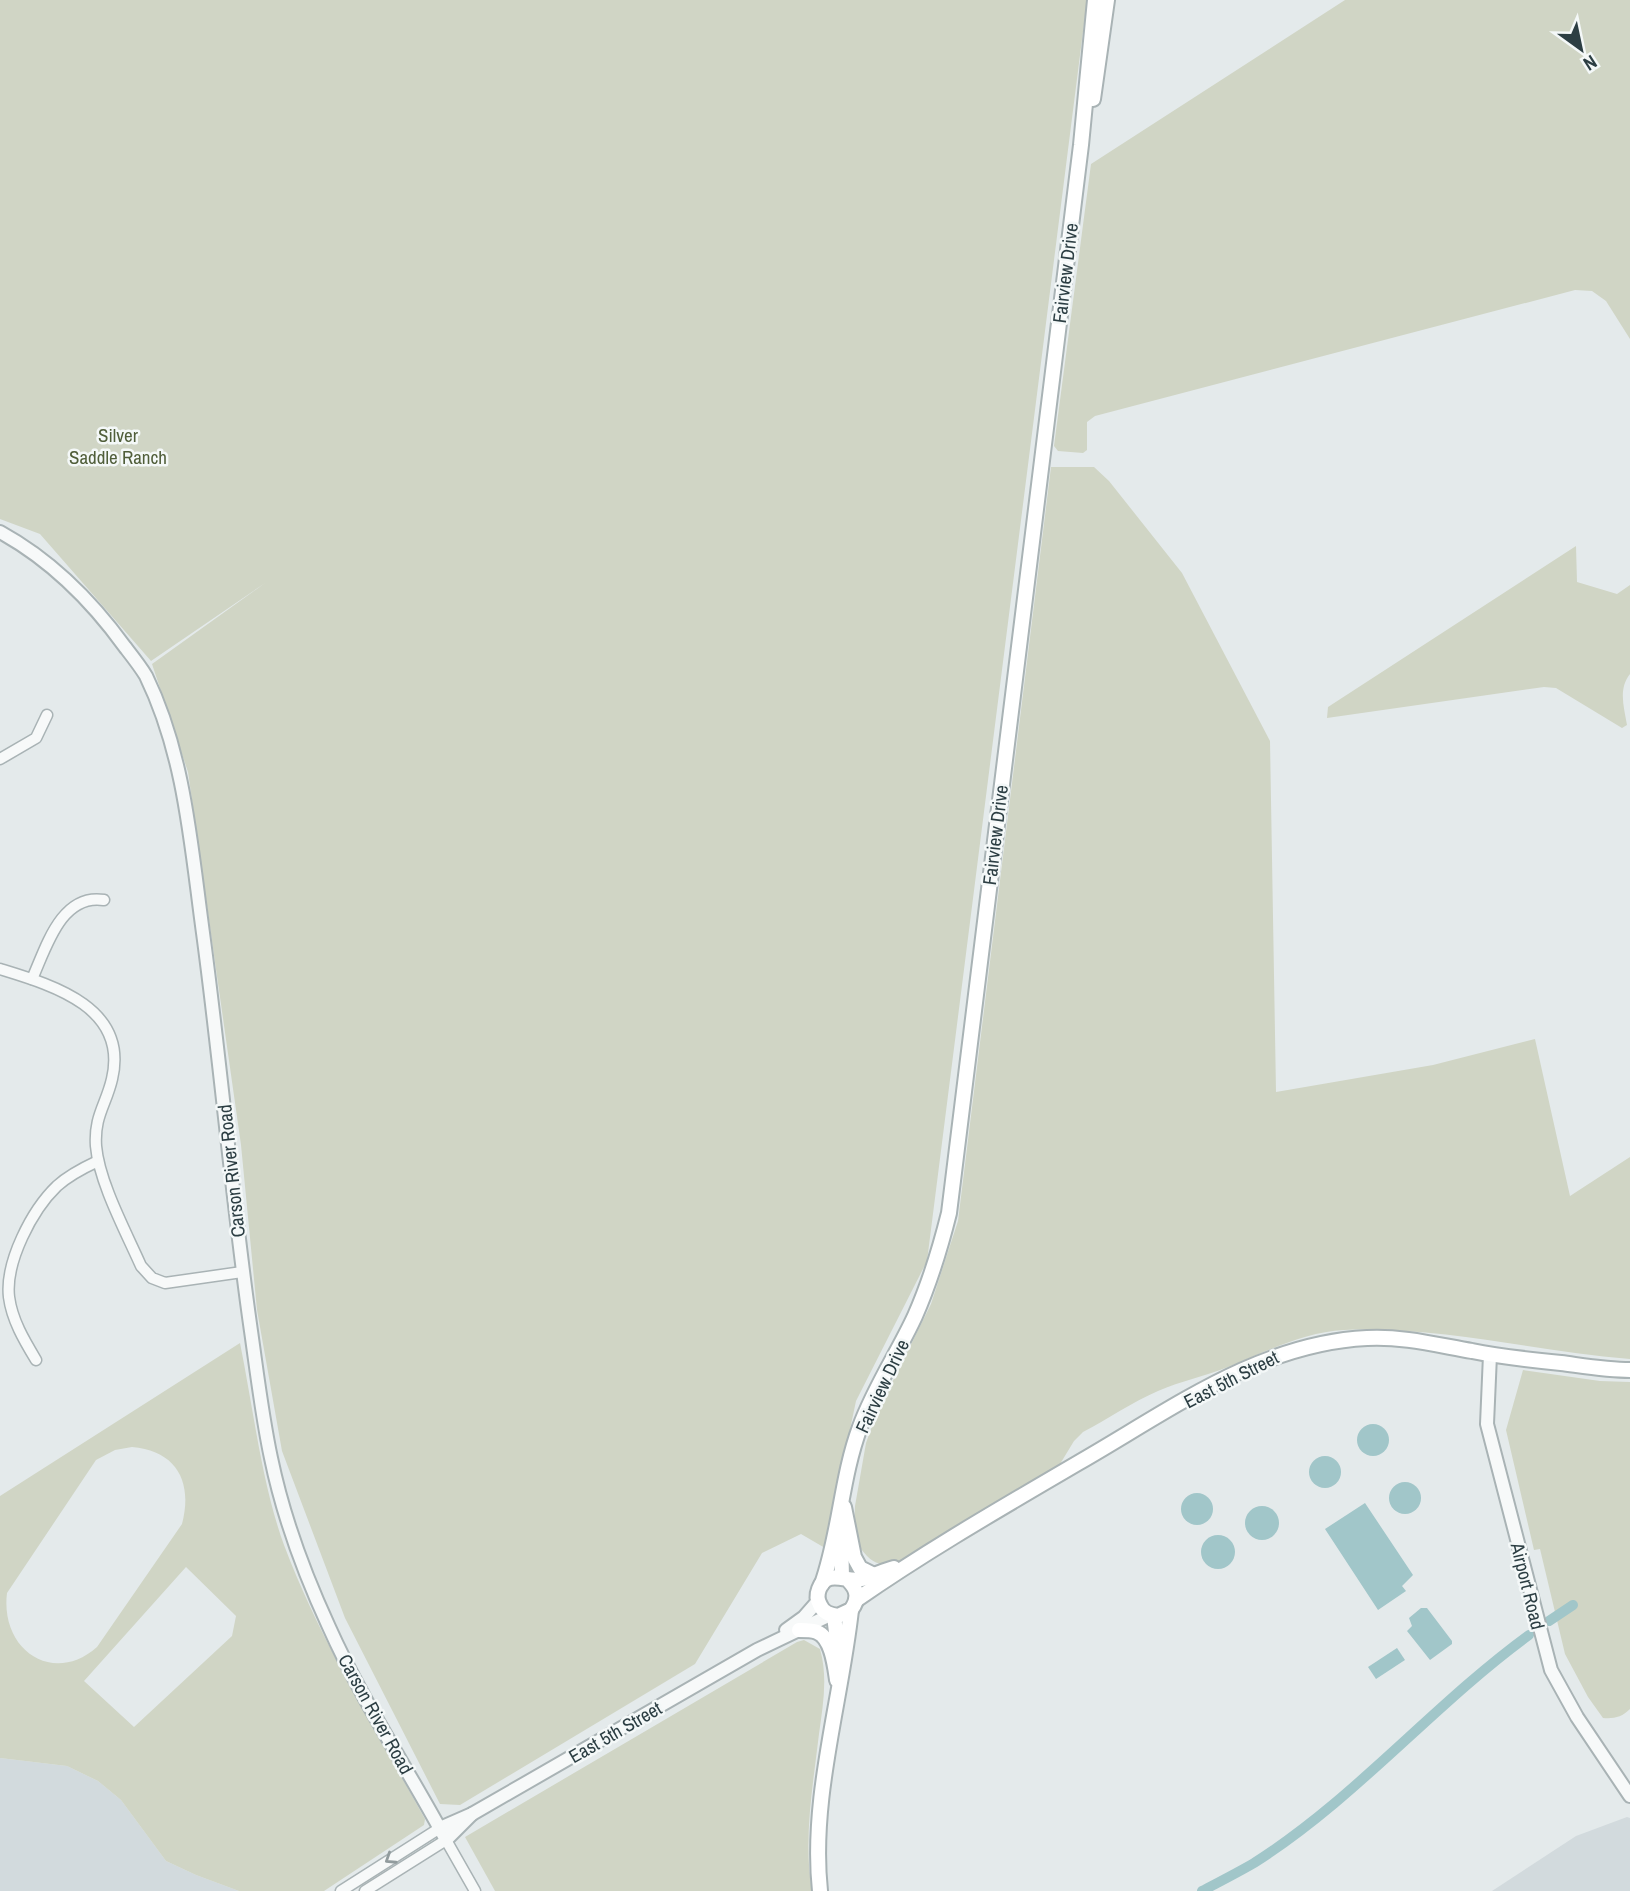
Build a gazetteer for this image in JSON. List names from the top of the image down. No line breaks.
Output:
{"streets":{"main road":["Fairview Drive","East 5th Street"],"street":["Carson River Road","Airport Road"]},"crossings":[["Fairview Drive","East 5th Street"],["Carson River Road","East 5th Street"],["East 5th Street","Airport Road"]],"parks":["Silver Saddle Ranch"],"north":"bottom right"}
